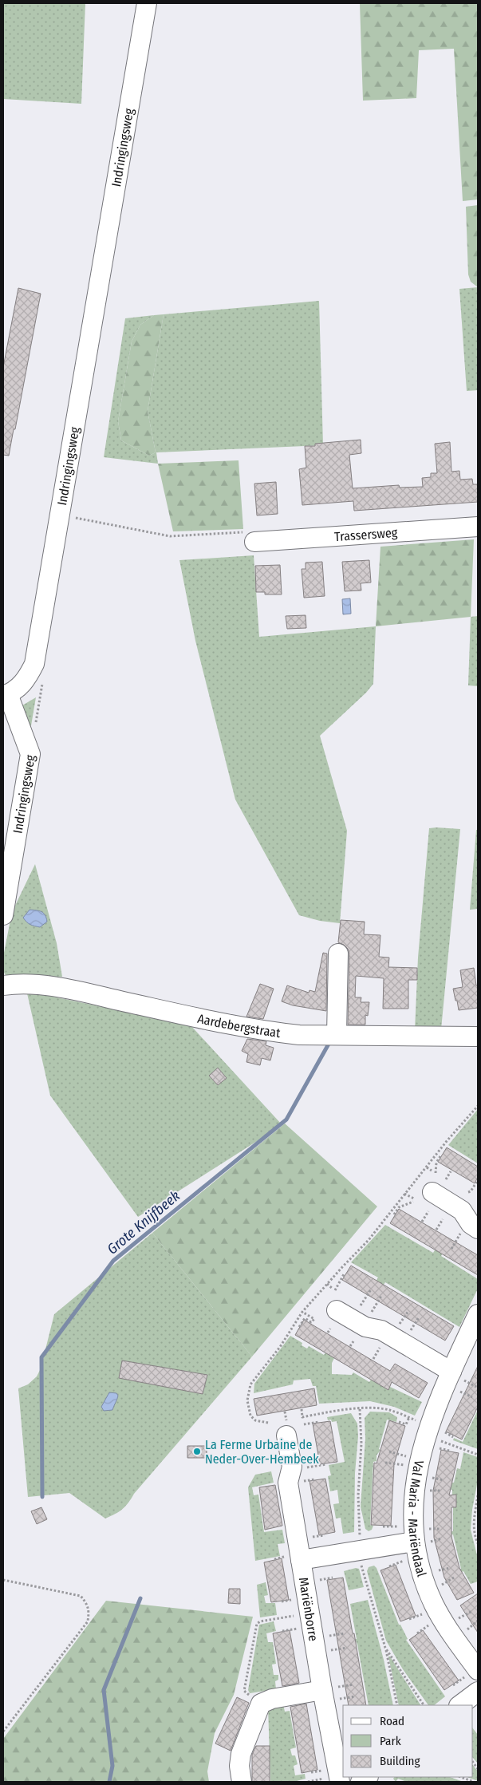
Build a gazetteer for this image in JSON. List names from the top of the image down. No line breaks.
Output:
{"streets":{"street":["Indringingsweg","Trassersweg","Aardebergstraat","Val Maria - Mariëndaal","Mariënborre"]},"water":["Grote Knijfbeek"],"places":["La Ferme Urbaine de Neder-Over-Hembeek"],"legend":["Road","Park","Building"]}
